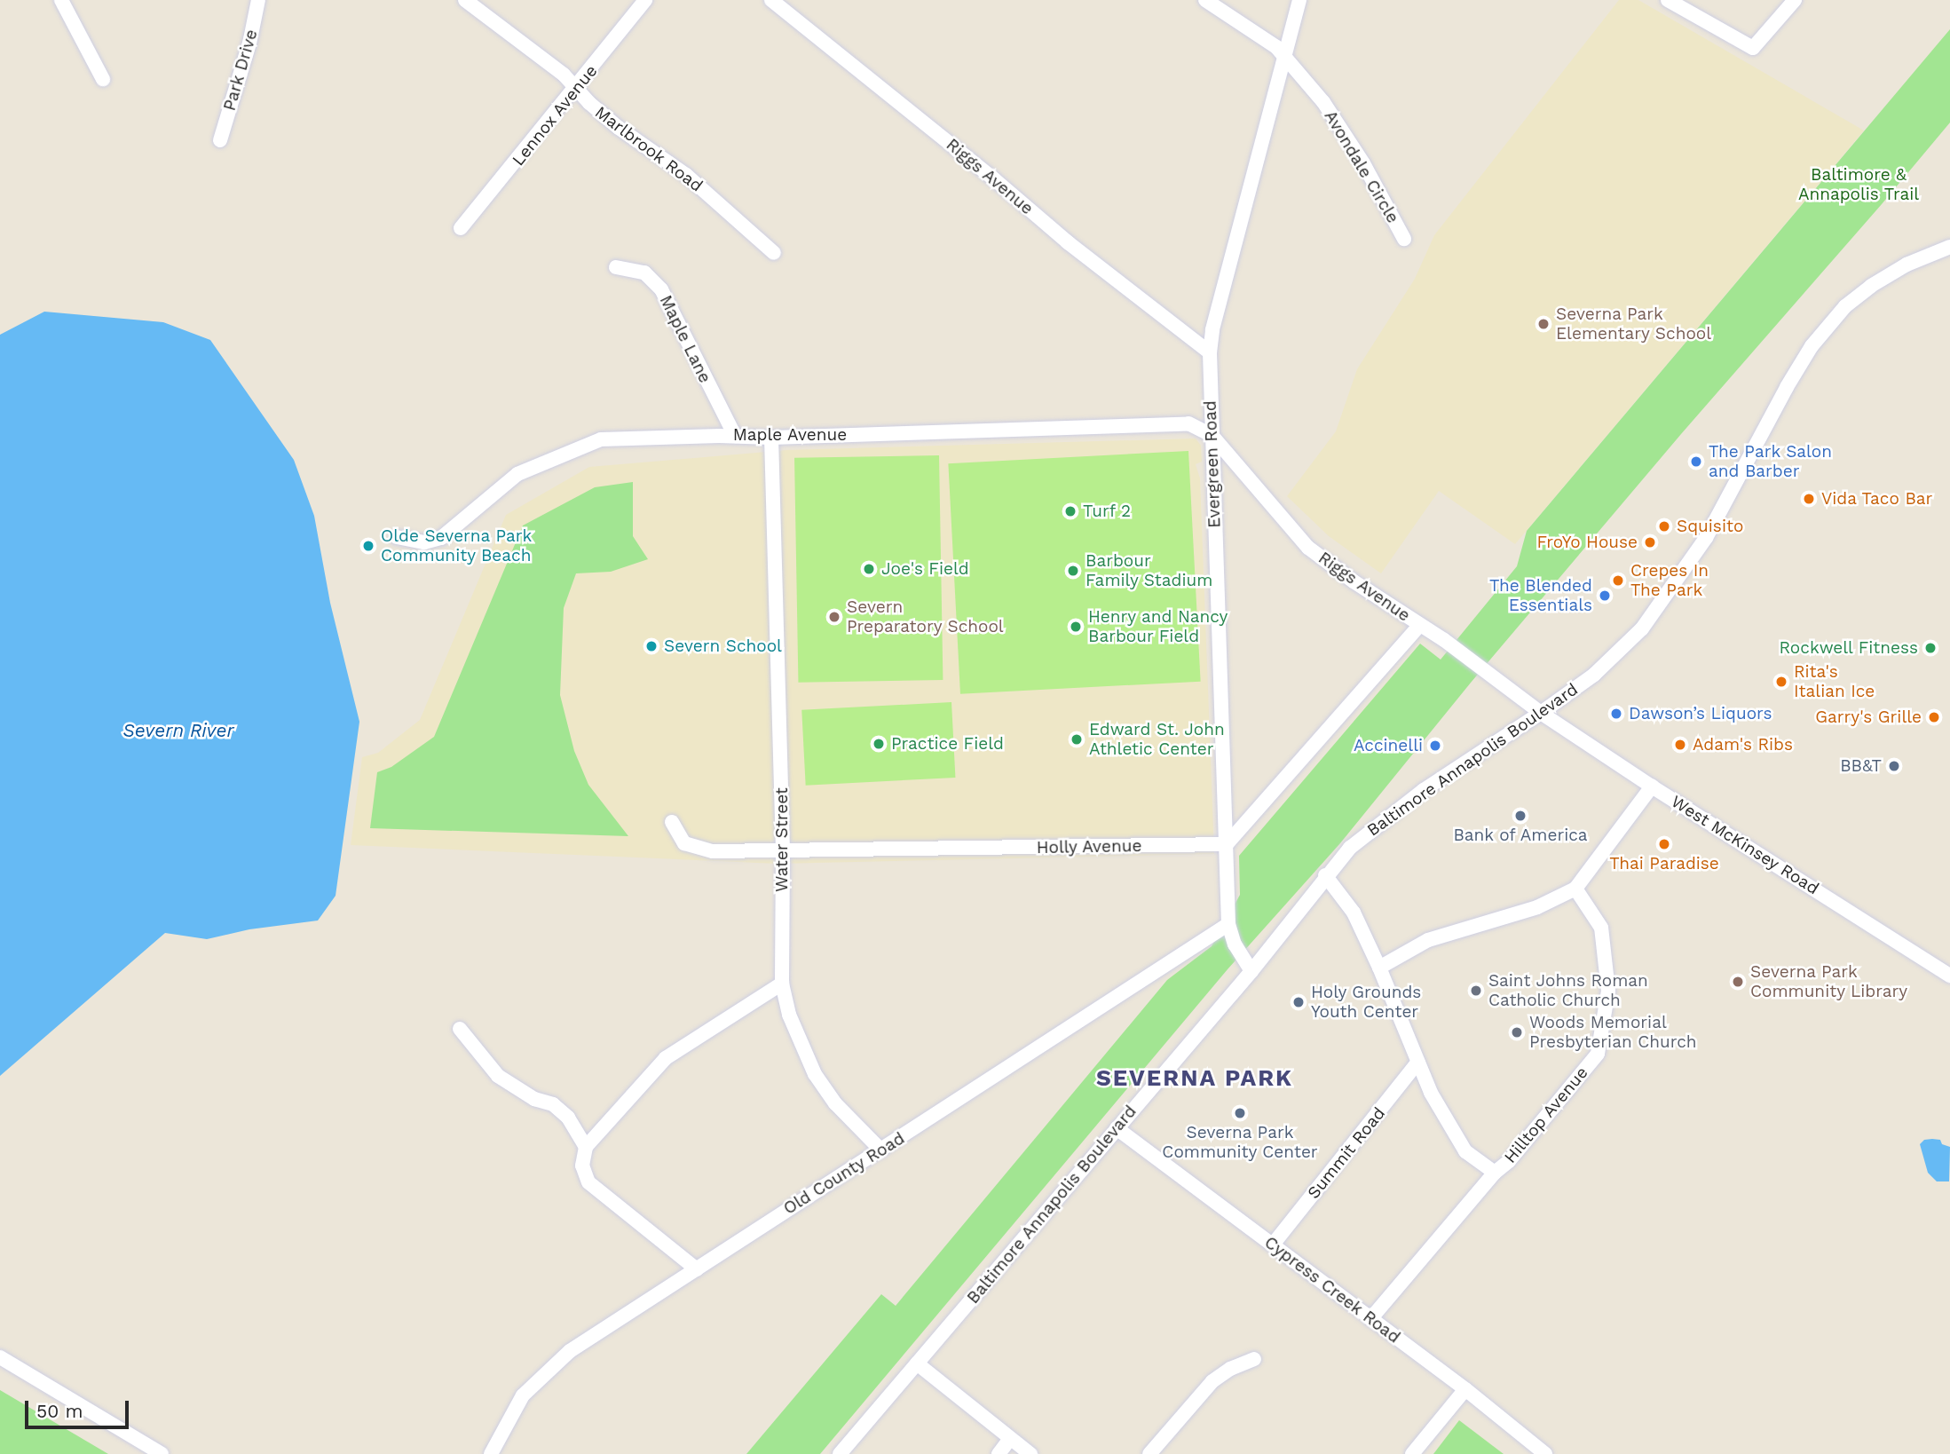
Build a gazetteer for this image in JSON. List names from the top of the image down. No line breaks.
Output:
{"streets":{"street":["Park Drive","Lennox Avenue","Marlbrook Road","Avondale Circle","Riggs Avenue","Maple Lane","Maple Avenue","Evergreen Road","Baltimore Annapolis Boulevard","Water Street","West McKinsey Road","Holly Avenue","Hilltop Avenue","Summit Road","Old County Road","Cypress Creek Road"]},"crossings":[["Lennox Avenue","Marlbrook Road"],["Avondale Circle","Evergreen Road"],["Riggs Avenue","Maple Avenue"],["Riggs Avenue","Evergreen Road"],["Riggs Avenue","Baltimore Annapolis Boulevard"],["Riggs Avenue","West McKinsey Road"],["Maple Lane","Maple Avenue"],["Maple Avenue","Evergreen Road"],["Maple Avenue","Water Street"],["Evergreen Road","Baltimore Annapolis Boulevard"],["Evergreen Road","Holly Avenue"],["Evergreen Road","Old County Road"],["Baltimore Annapolis Boulevard","West McKinsey Road"],["Baltimore Annapolis Boulevard","Hilltop Avenue"],["Baltimore Annapolis Boulevard","Cypress Creek Road"],["Water Street","Holly Avenue"],["Water Street","Old County Road"],["Hilltop Avenue","Summit Road"],["Summit Road","Cypress Creek Road"]],"districts":["SEVERNA PARK"],"water":["Severn River"],"parks":["Baltimore & Annapolis Trail"],"places":["Severna Park Elementary School","The Park Salon and Barber","Vida Taco Bar","Turf 2","Squisito","FroYo House","Olde Severna Park Community Beach","Joe's Field","Barbour Family Stadium","Crepes In The Park","The Blended Essentials","Severn Preparatory School","Henry and Nancy Barbour Field","Severn School","Rockwell Fitness","Rita's Italian Ice","Dawson’s Liquors","Garry's Grille","Edward St. John Athletic Center","Practice Field","Adam's Ribs","Accinelli","BB&T","Bank of America","Thai Paradise","Severna Park Community Library","Saint Johns Roman Catholic Church","Holy Grounds Youth Center","Woods Memorial Presbyterian Church","Severna Park Community Center"],"scale_bar":"50 m"}
